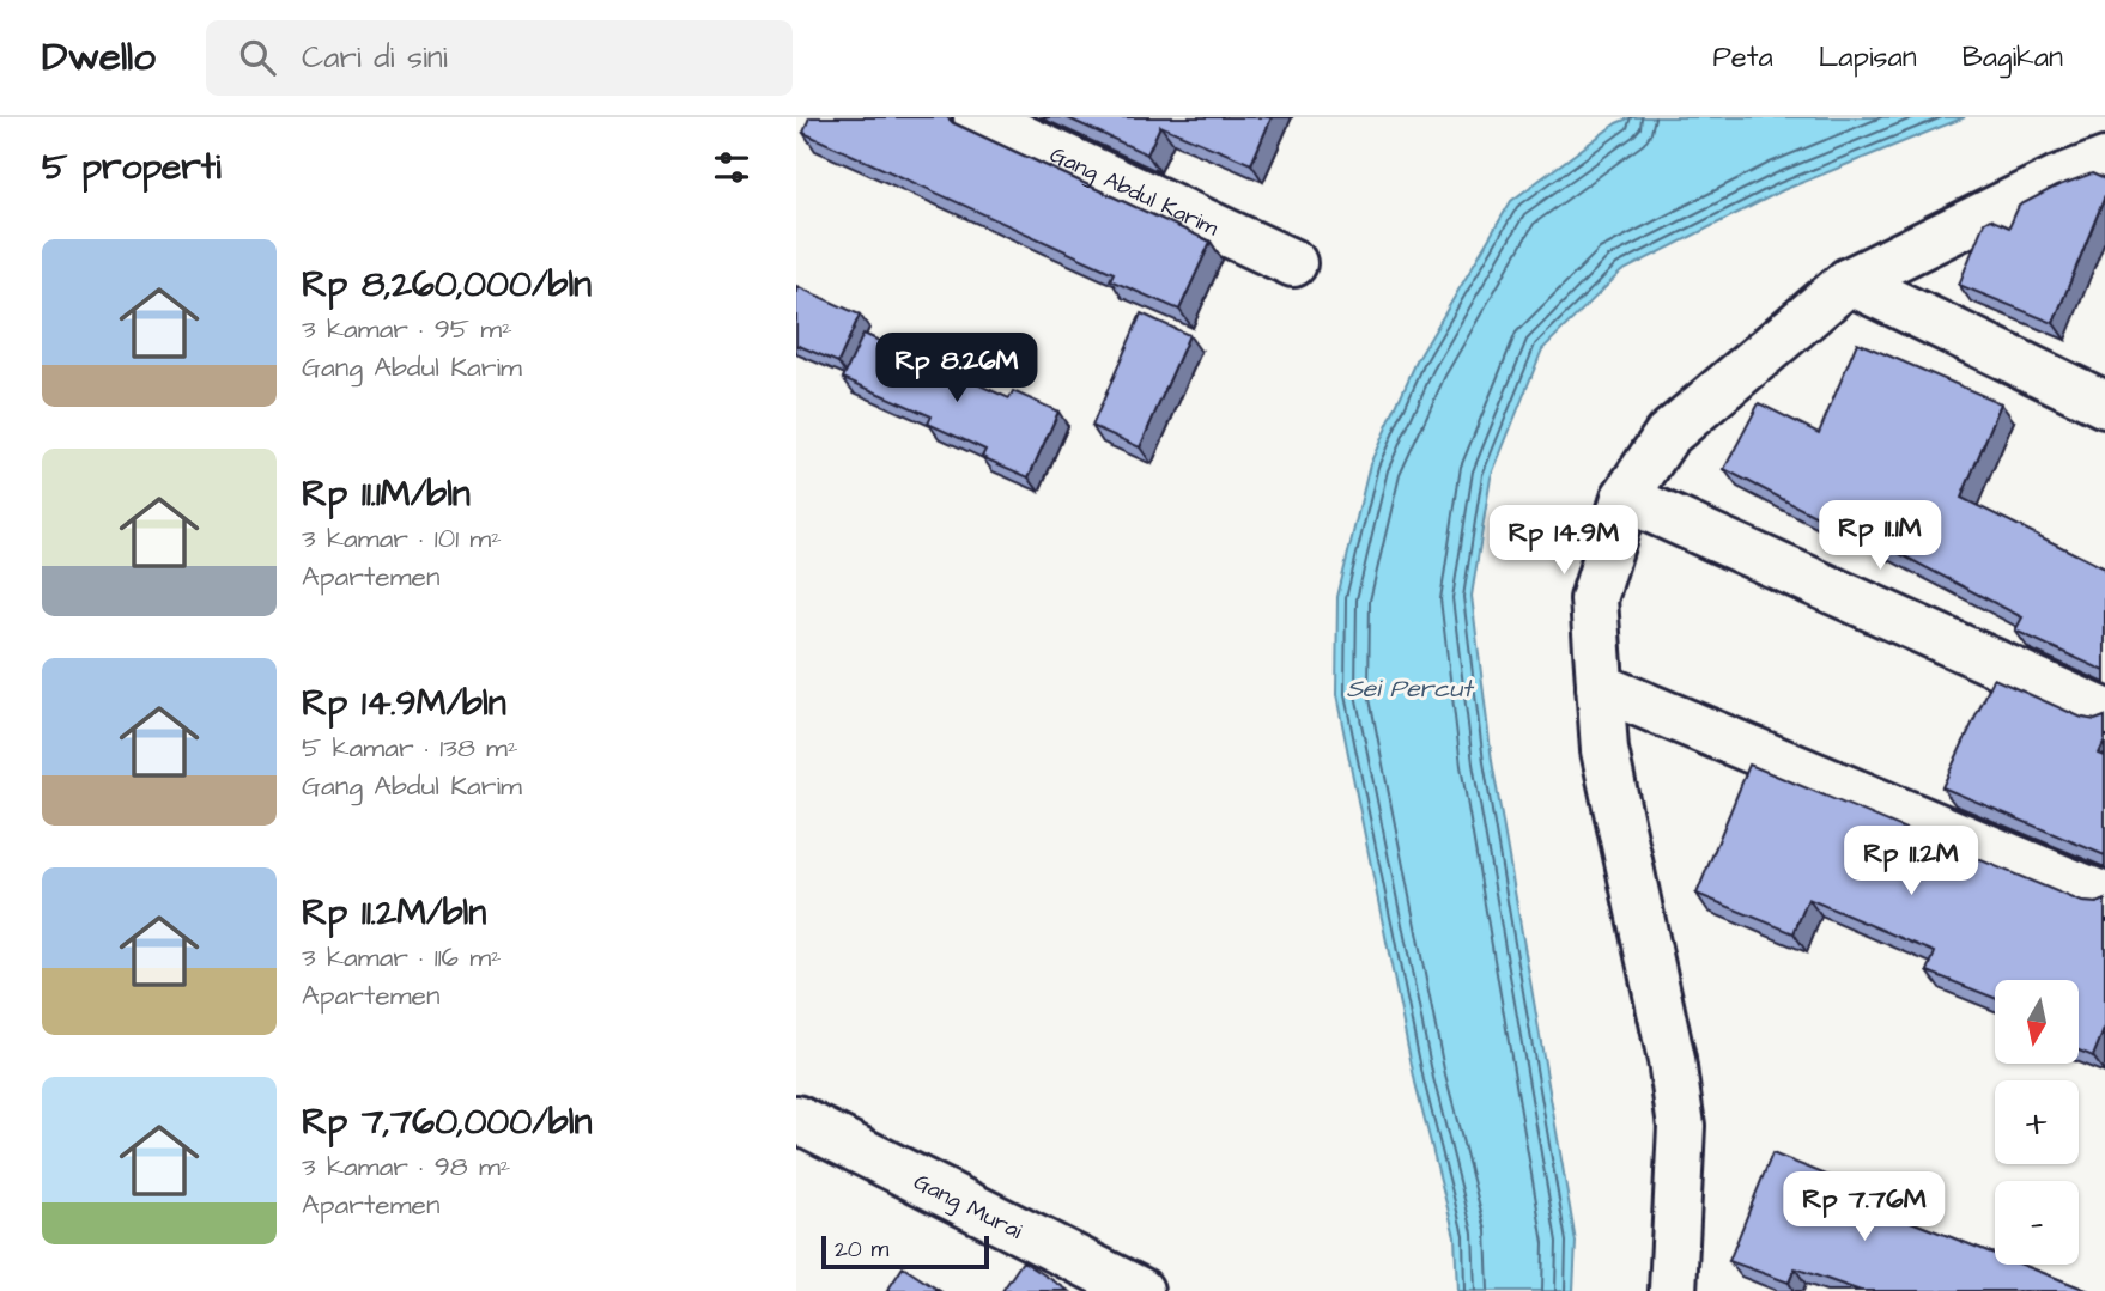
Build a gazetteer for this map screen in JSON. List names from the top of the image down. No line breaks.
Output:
{"streets":{"street":["Gang Abdul Karim","Gang Murai"]},"water":["Sei Percut"],"scale_bar":"20 m","north":"bottom","page":{"header":"Dwello","search":"Cari di sini","nav":["Peta","Lapisan","Bagikan"],"heading":"5 properti","list":[{"name":"Rp 8,260,000/bln","note":"3 kamar · 95 m² · Gang Abdul Karim"},{"name":"Rp 11.1M/bln","note":"3 kamar · 101 m² · Apartemen"},{"name":"Rp 14.9M/bln","note":"5 kamar · 138 m² · Gang Abdul Karim"},{"name":"Rp 11.2M/bln","note":"3 kamar · 116 m² · Apartemen"},{"name":"Rp 7,760,000/bln","note":"3 kamar · 98 m² · Apartemen"}],"price":["Rp 8.26M","Rp 11.1M","Rp 14.9M","Rp 11.2M","Rp 7.76M"],"map_buttons":["+","−"],"scale":"20 m"}}
